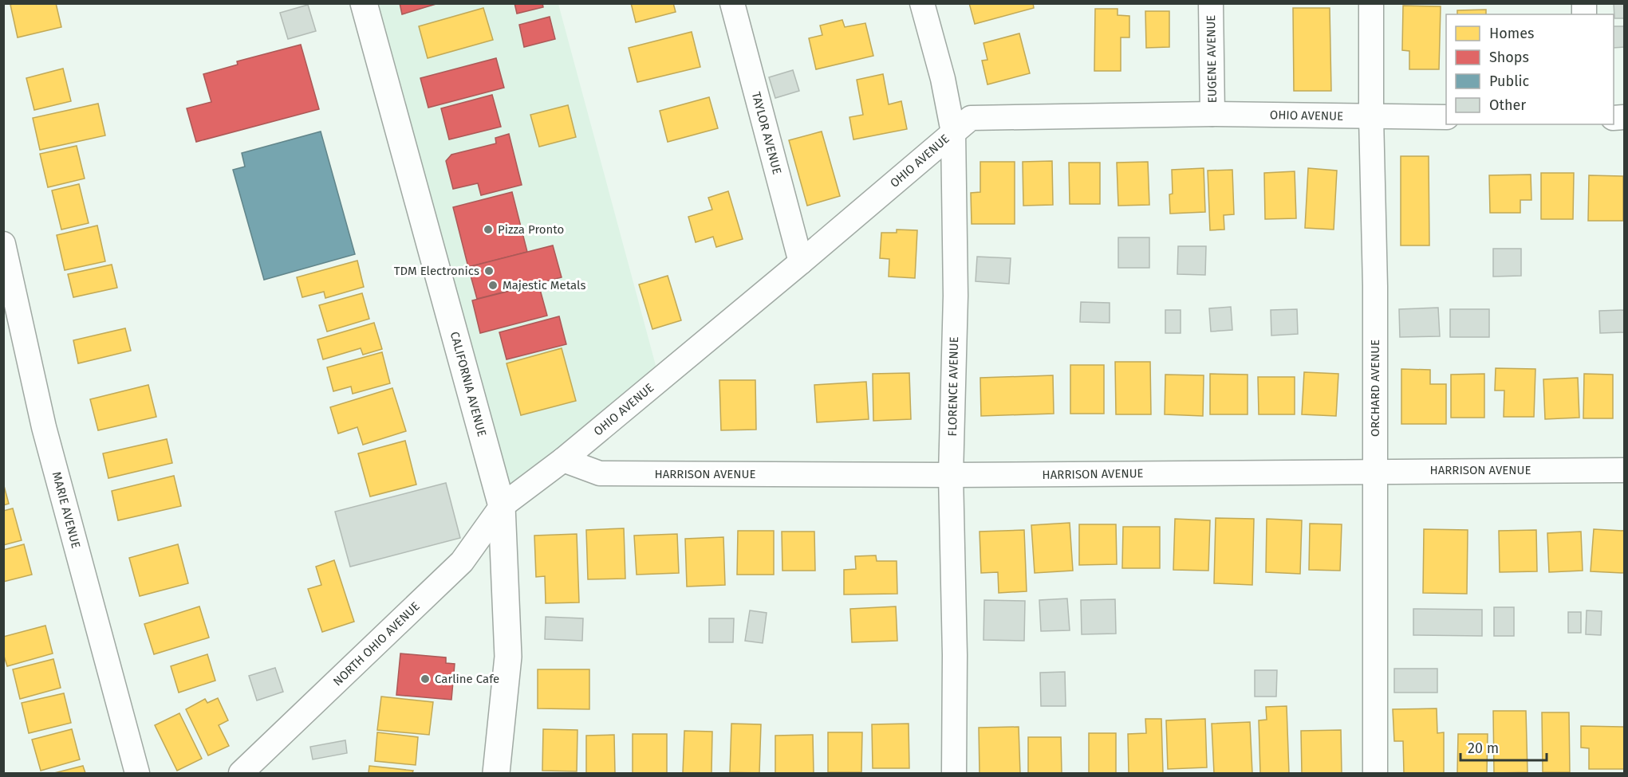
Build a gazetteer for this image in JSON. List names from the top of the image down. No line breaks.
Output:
{"streets":{"street":["EUGENE AVENUE","OHIO AVENUE","TAYLOR AVENUE","CALIFORNIA AVENUE","FLORENCE AVENUE","ORCHARD AVENUE","HARRISON AVENUE","MARIE AVENUE","NORTH OHIO AVENUE"]},"crossings":[["EUGENE AVENUE","OHIO AVENUE"],["OHIO AVENUE","TAYLOR AVENUE"],["OHIO AVENUE","CALIFORNIA AVENUE"],["OHIO AVENUE","FLORENCE AVENUE"],["OHIO AVENUE","ORCHARD AVENUE"],["OHIO AVENUE","HARRISON AVENUE"],["OHIO AVENUE","NORTH OHIO AVENUE"],["CALIFORNIA AVENUE","NORTH OHIO AVENUE"],["FLORENCE AVENUE","HARRISON AVENUE"],["ORCHARD AVENUE","HARRISON AVENUE"]],"places":["Pizza Pronto","TDM Electronics","Majestic Metals","Carline Cafe"],"legend":["Homes","Shops","Public","Other"],"scale_bar":"20 m"}
